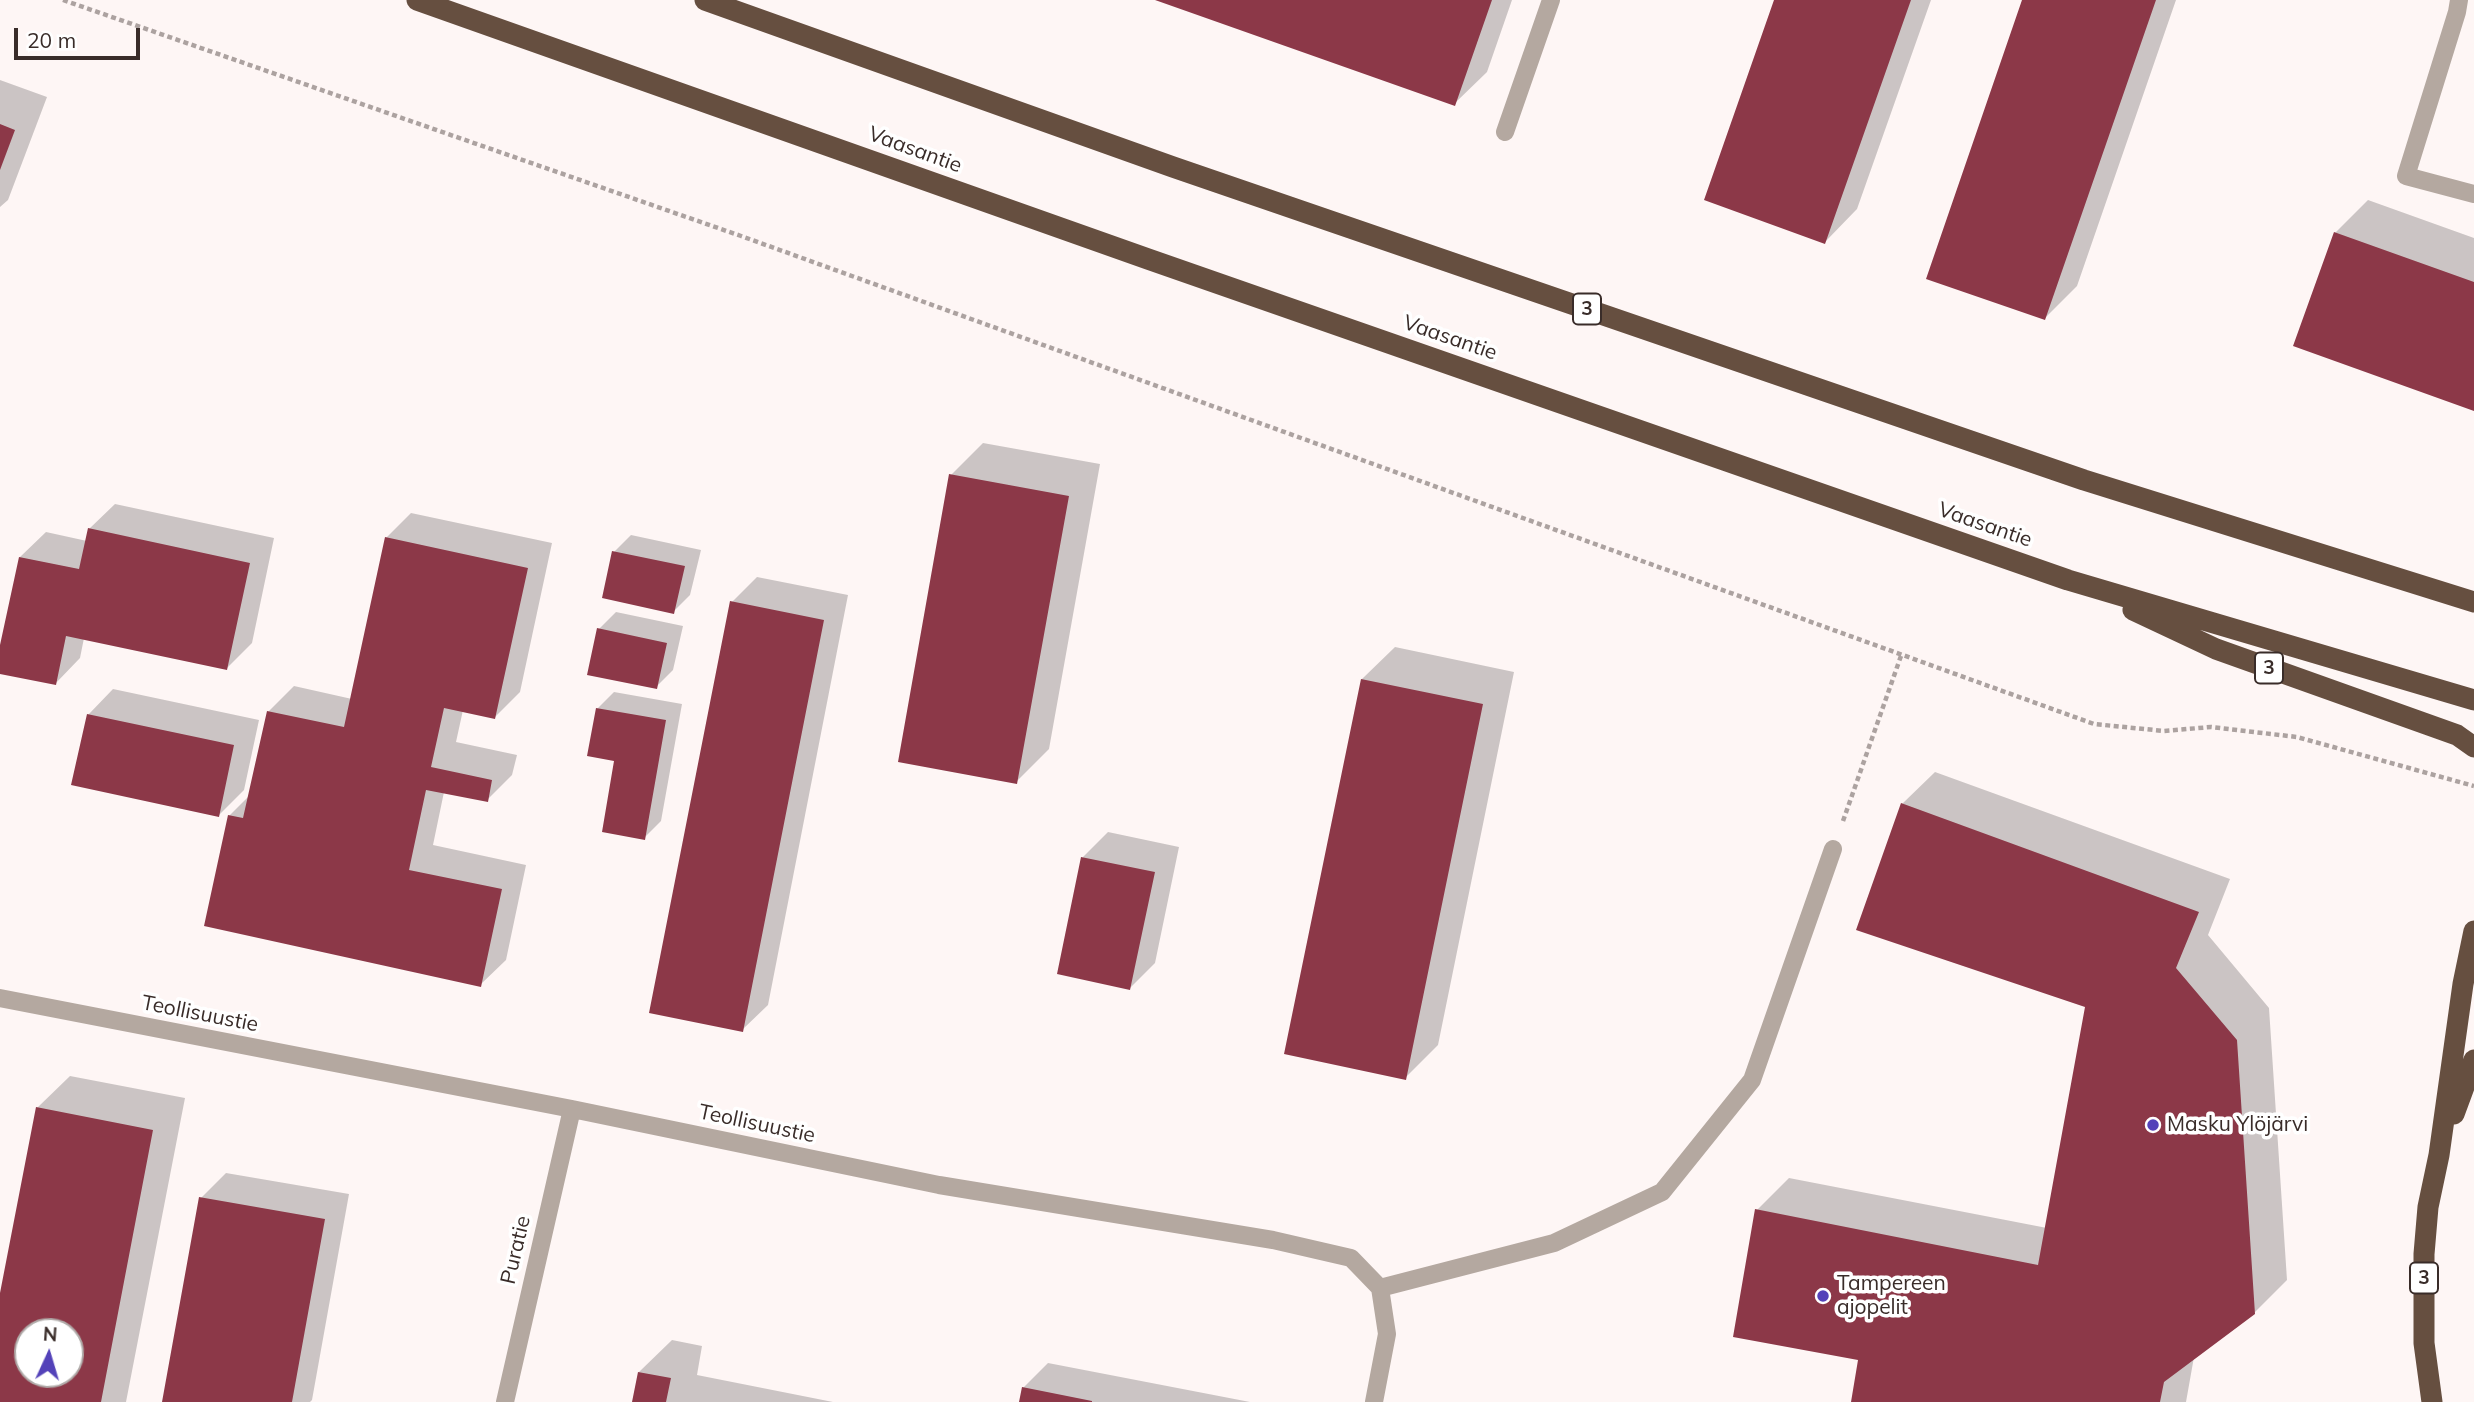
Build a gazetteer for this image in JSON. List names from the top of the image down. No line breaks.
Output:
{"streets":{"highway":["Vaasantie","3"],"street":["Teollisuustie","Puratie"]},"crossings":[["Vaasantie","3"],["Teollisuustie","Puratie"]],"places":["Masku Ylöjärvi","Tampereen ajopelit"],"scale_bar":"20 m","north":"top"}
